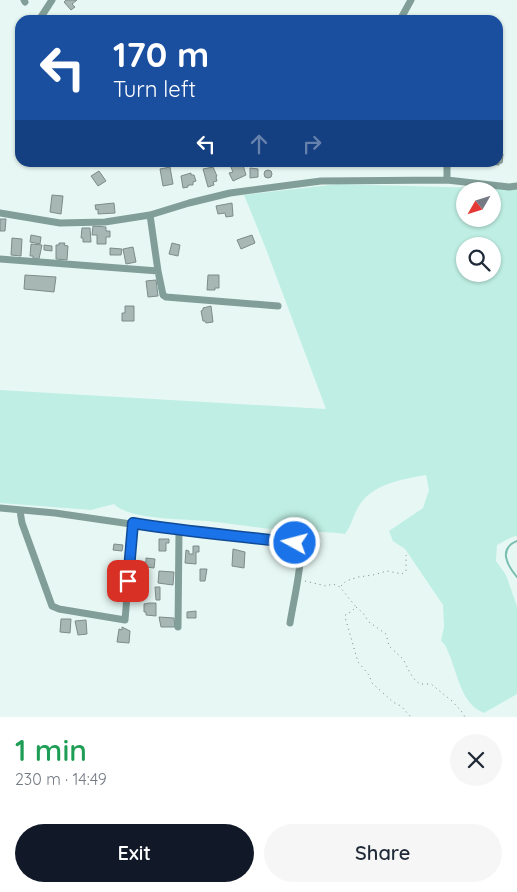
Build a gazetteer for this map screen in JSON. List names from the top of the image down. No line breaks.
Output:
{"north":"bottom left","page":{"turn":["170 m","Turn left"],"heading":["1 min","230 m · 14:49"],"buttons":["Exit","Share"]}}
